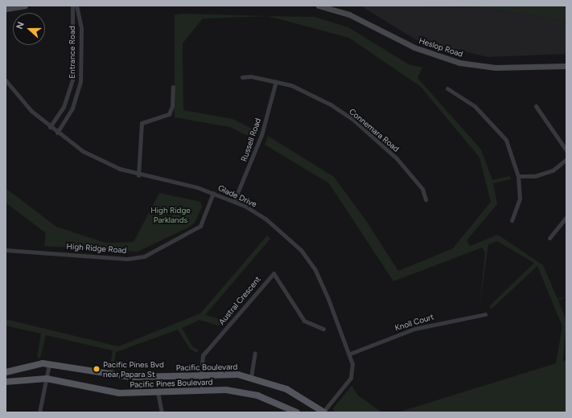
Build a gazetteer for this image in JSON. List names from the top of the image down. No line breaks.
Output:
{"streets":{"main road":["Pacific Boulevard","Pacific Pines Boulevard"],"street":["Heslop Road","Entrance Road","Connemara Road","Russell Road","Glade Drive","High Ridge Road","Austral Crescent","Knoll Court"]},"crossings":[["Entrance Road","Glade Drive"],["Connemara Road","Russell Road"],["Russell Road","Glade Drive"],["Glade Drive","High Ridge Road"],["Glade Drive","Knoll Court"],["Glade Drive","Pacific Boulevard"],["Austral Crescent","Pacific Boulevard"],["Austral Crescent","Pacific Pines Boulevard"]],"parks":["High Ridge Parklands"],"places":["Pacific Pines Bvd near Papara St"],"north":"left"}
